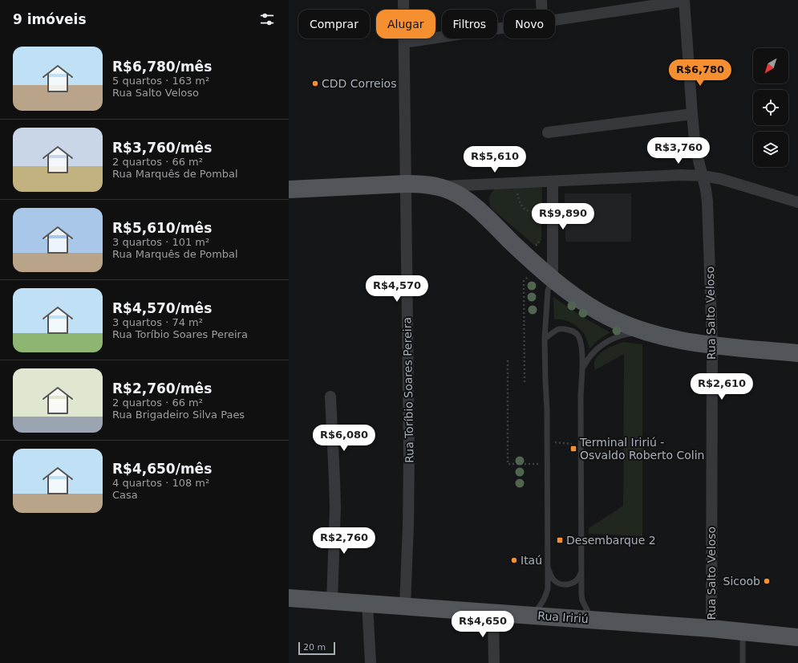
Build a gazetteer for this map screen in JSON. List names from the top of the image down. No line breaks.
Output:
{"streets":{"main road":["Rua Iririú"],"street":["Rua Salto Veloso","Rua Toríbio Soares Pereira"]},"crossings":[["Rua Salto Veloso","Rua Iririú"],["Rua Toríbio Soares Pereira","Rua Iririú"]],"places":{"other":["CDD Correios","Itaú","Sicoob"],"transit":["Terminal Iririú - Osvaldo Roberto Colin","Desembarque 2"]},"scale_bar":"20 m","north":"bottom left","page":{"heading":"9 imóveis","chip":["Comprar","Alugar","Filtros","Novo"],"list":[{"name":"R$6,780/mês","note":"5 quartos · 163 m² · Rua Salto Veloso"},{"name":"R$3,760/mês","note":"2 quartos · 66 m² · Rua Marquês de Pombal"},{"name":"R$5,610/mês","note":"3 quartos · 101 m² · Rua Marquês de Pombal"},{"name":"R$4,570/mês","note":"3 quartos · 74 m² · Rua Toríbio Soares Pereira"},{"name":"R$2,760/mês","note":"2 quartos · 66 m² · Rua Brigadeiro Silva Paes"},{"name":"R$4,650/mês","note":"4 quartos · 108 m² · Casa"}],"price":["R$6,780","R$3,760","R$5,610","R$9,890","R$4,570","R$2,610","R$6,080","R$2,760","R$4,650"],"scale":"20 m"}}
